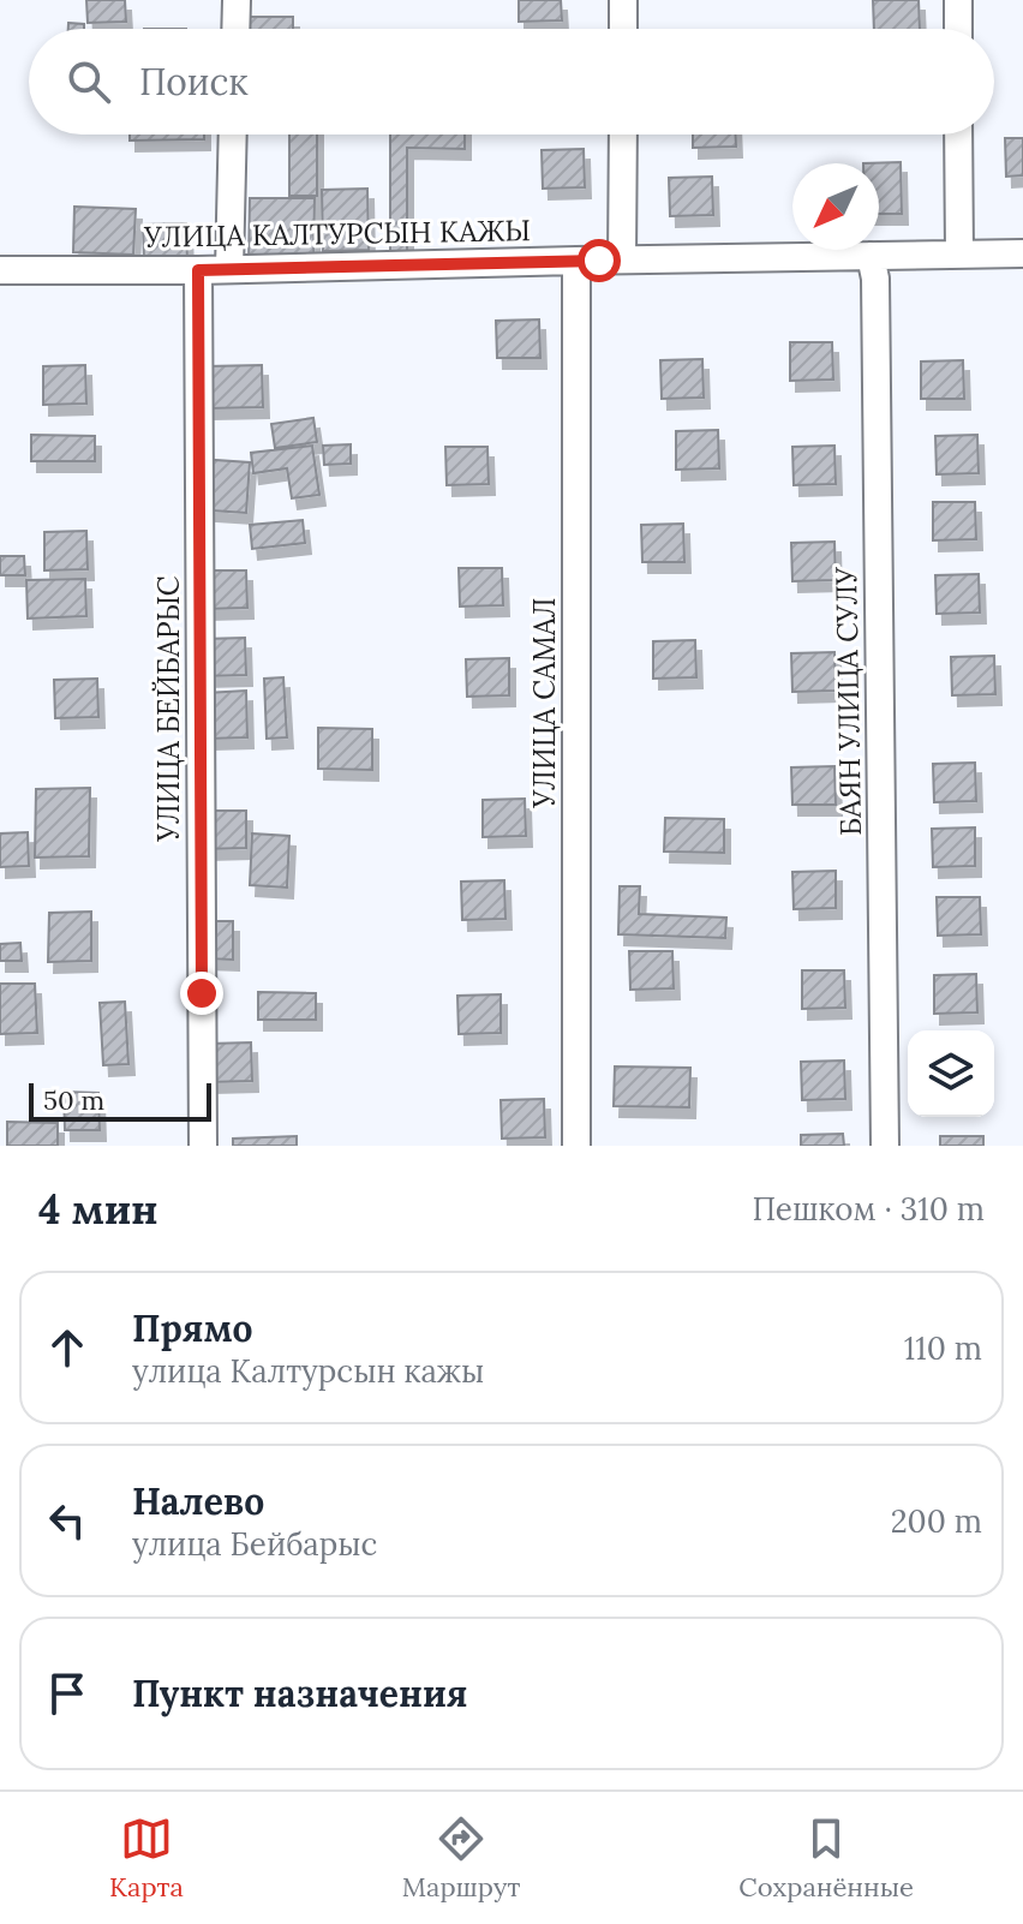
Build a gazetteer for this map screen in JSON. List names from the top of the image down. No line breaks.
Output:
{"streets":{"street":["УЛИЦА КАЛТУРСЫН КАЖЫ","БАЯН УЛИЦА СУЛУ","УЛИЦА САМАЛ","УЛИЦА БЕЙБАРЫС"]},"crossings":[["УЛИЦА КАЛТУРСЫН КАЖЫ","БАЯН УЛИЦА СУЛУ"],["УЛИЦА КАЛТУРСЫН КАЖЫ","УЛИЦА САМАЛ"],["УЛИЦА КАЛТУРСЫН КАЖЫ","УЛИЦА БЕЙБАРЫС"]],"scale_bar":"50 m","north":"bottom left","page":{"search":"Поиск","scale":"50 m","heading":["4 мин","Пешком · 310 m"],"list":[["Прямо","улица Калтурсын кажы","110 m"],["Налево","улица Бейбарыс","200 m"],"Пункт назначения"],"nav":["Карта","Маршрут","Сохранённые"]}}
